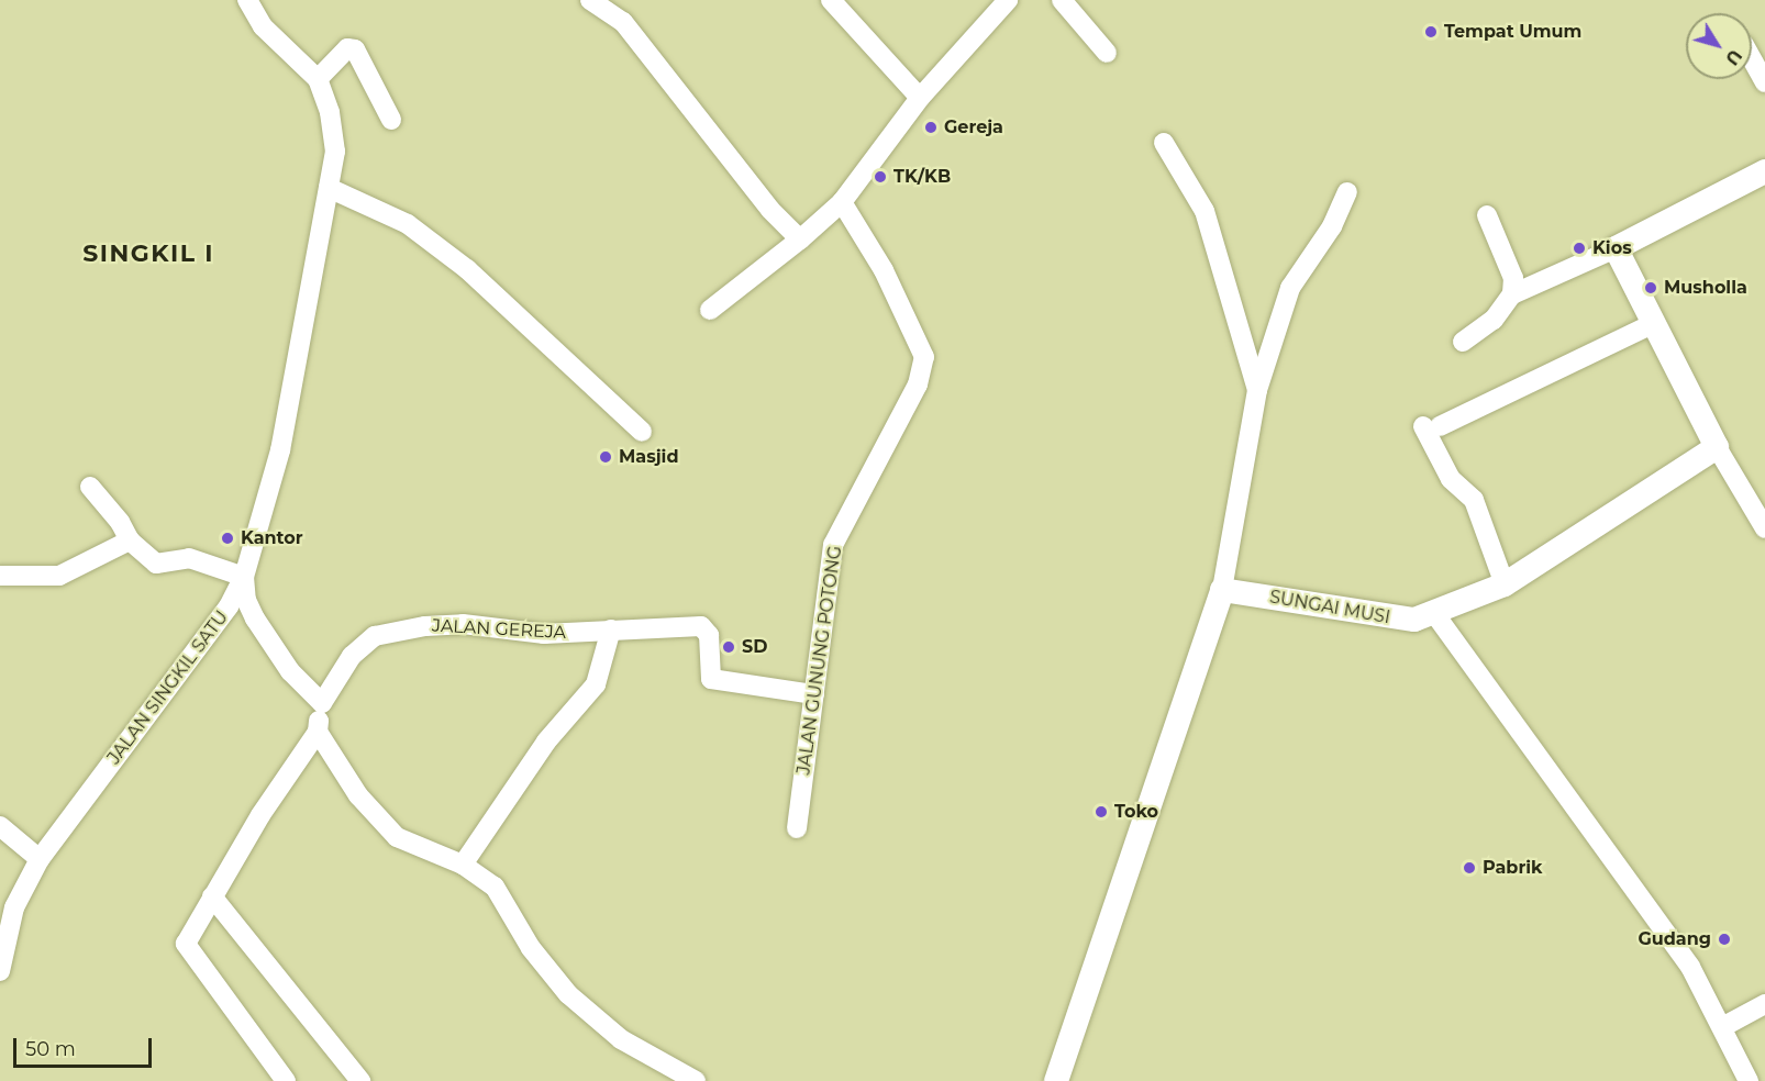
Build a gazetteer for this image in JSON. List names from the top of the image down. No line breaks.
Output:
{"streets":{"street":["SUNGAI MUSI","JALAN GEREJA","JALAN GUNUNG POTONG","JALAN SINGKIL SATU"]},"crossings":[["JALAN GEREJA","JALAN GUNUNG POTONG"]],"districts":["SINGKIL I"],"places":["Tempat Umum","Gereja","TK/KB","Kios","Musholla","Masjid","Kantor","SD","Toko","Pabrik","Gudang"],"scale_bar":"50 m","north":"bottom right"}
